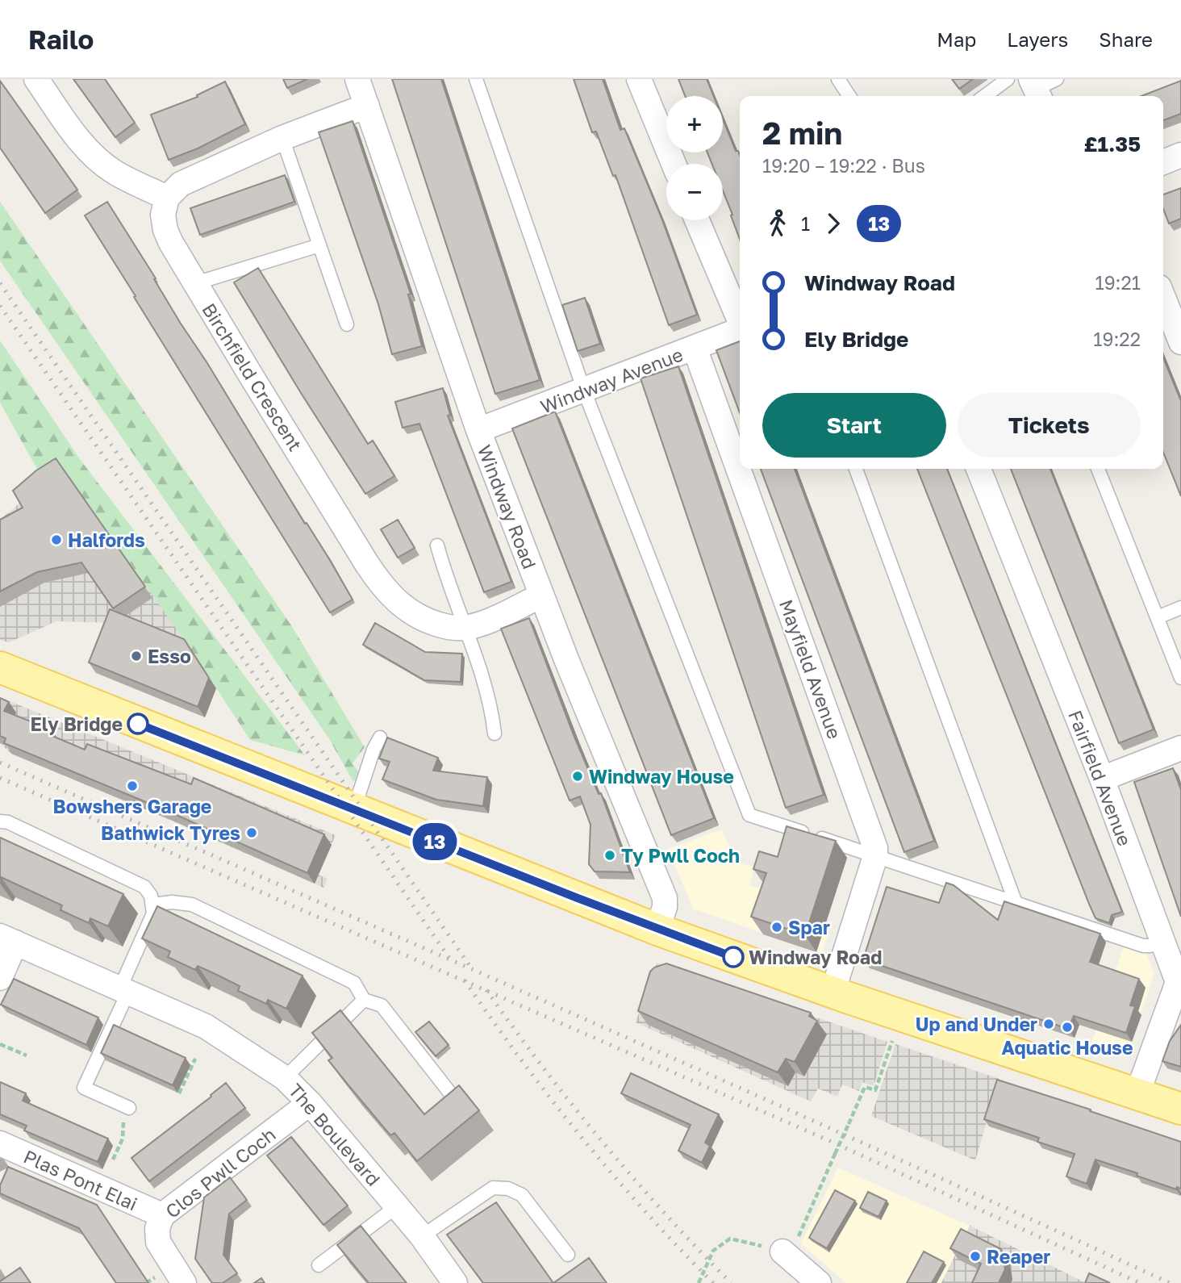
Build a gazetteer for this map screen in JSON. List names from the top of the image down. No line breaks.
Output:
{"streets":{"street":["Birchfield Crescent","Windway Avenue","Windway Road","Mayfield Avenue","Fairfield Avenue","The Boulevard","Clos Pwll Coch","Plas Pont Elai"]},"crossings":[["Birchfield Crescent","Windway Road"],["Windway Avenue","Windway Road"],["Windway Avenue","Mayfield Avenue"],["The Boulevard","Clos Pwll Coch"],["Clos Pwll Coch","Plas Pont Elai"]],"places":["Halfords","Esso","Ely Bridge","Windway House","Bowshers Garage","Bathwick Tyres","Ty Pwll Coch","Spar","Windway Road","Up and Under","Aquatic House","Reaper"],"lines":["bus line 13"],"page":{"header":"Railo","nav":["Map","Layers","Share"],"on_map":"13","map_buttons":["+","−"],"heading":["2 min","19:20 – 19:22 · Bus","£1.35"],"legs":["1","13"],"list":[{"name":"Windway Road","value":"19:21"},{"name":"Ely Bridge","value":"19:22"}],"buttons":["Start","Tickets"]}}
